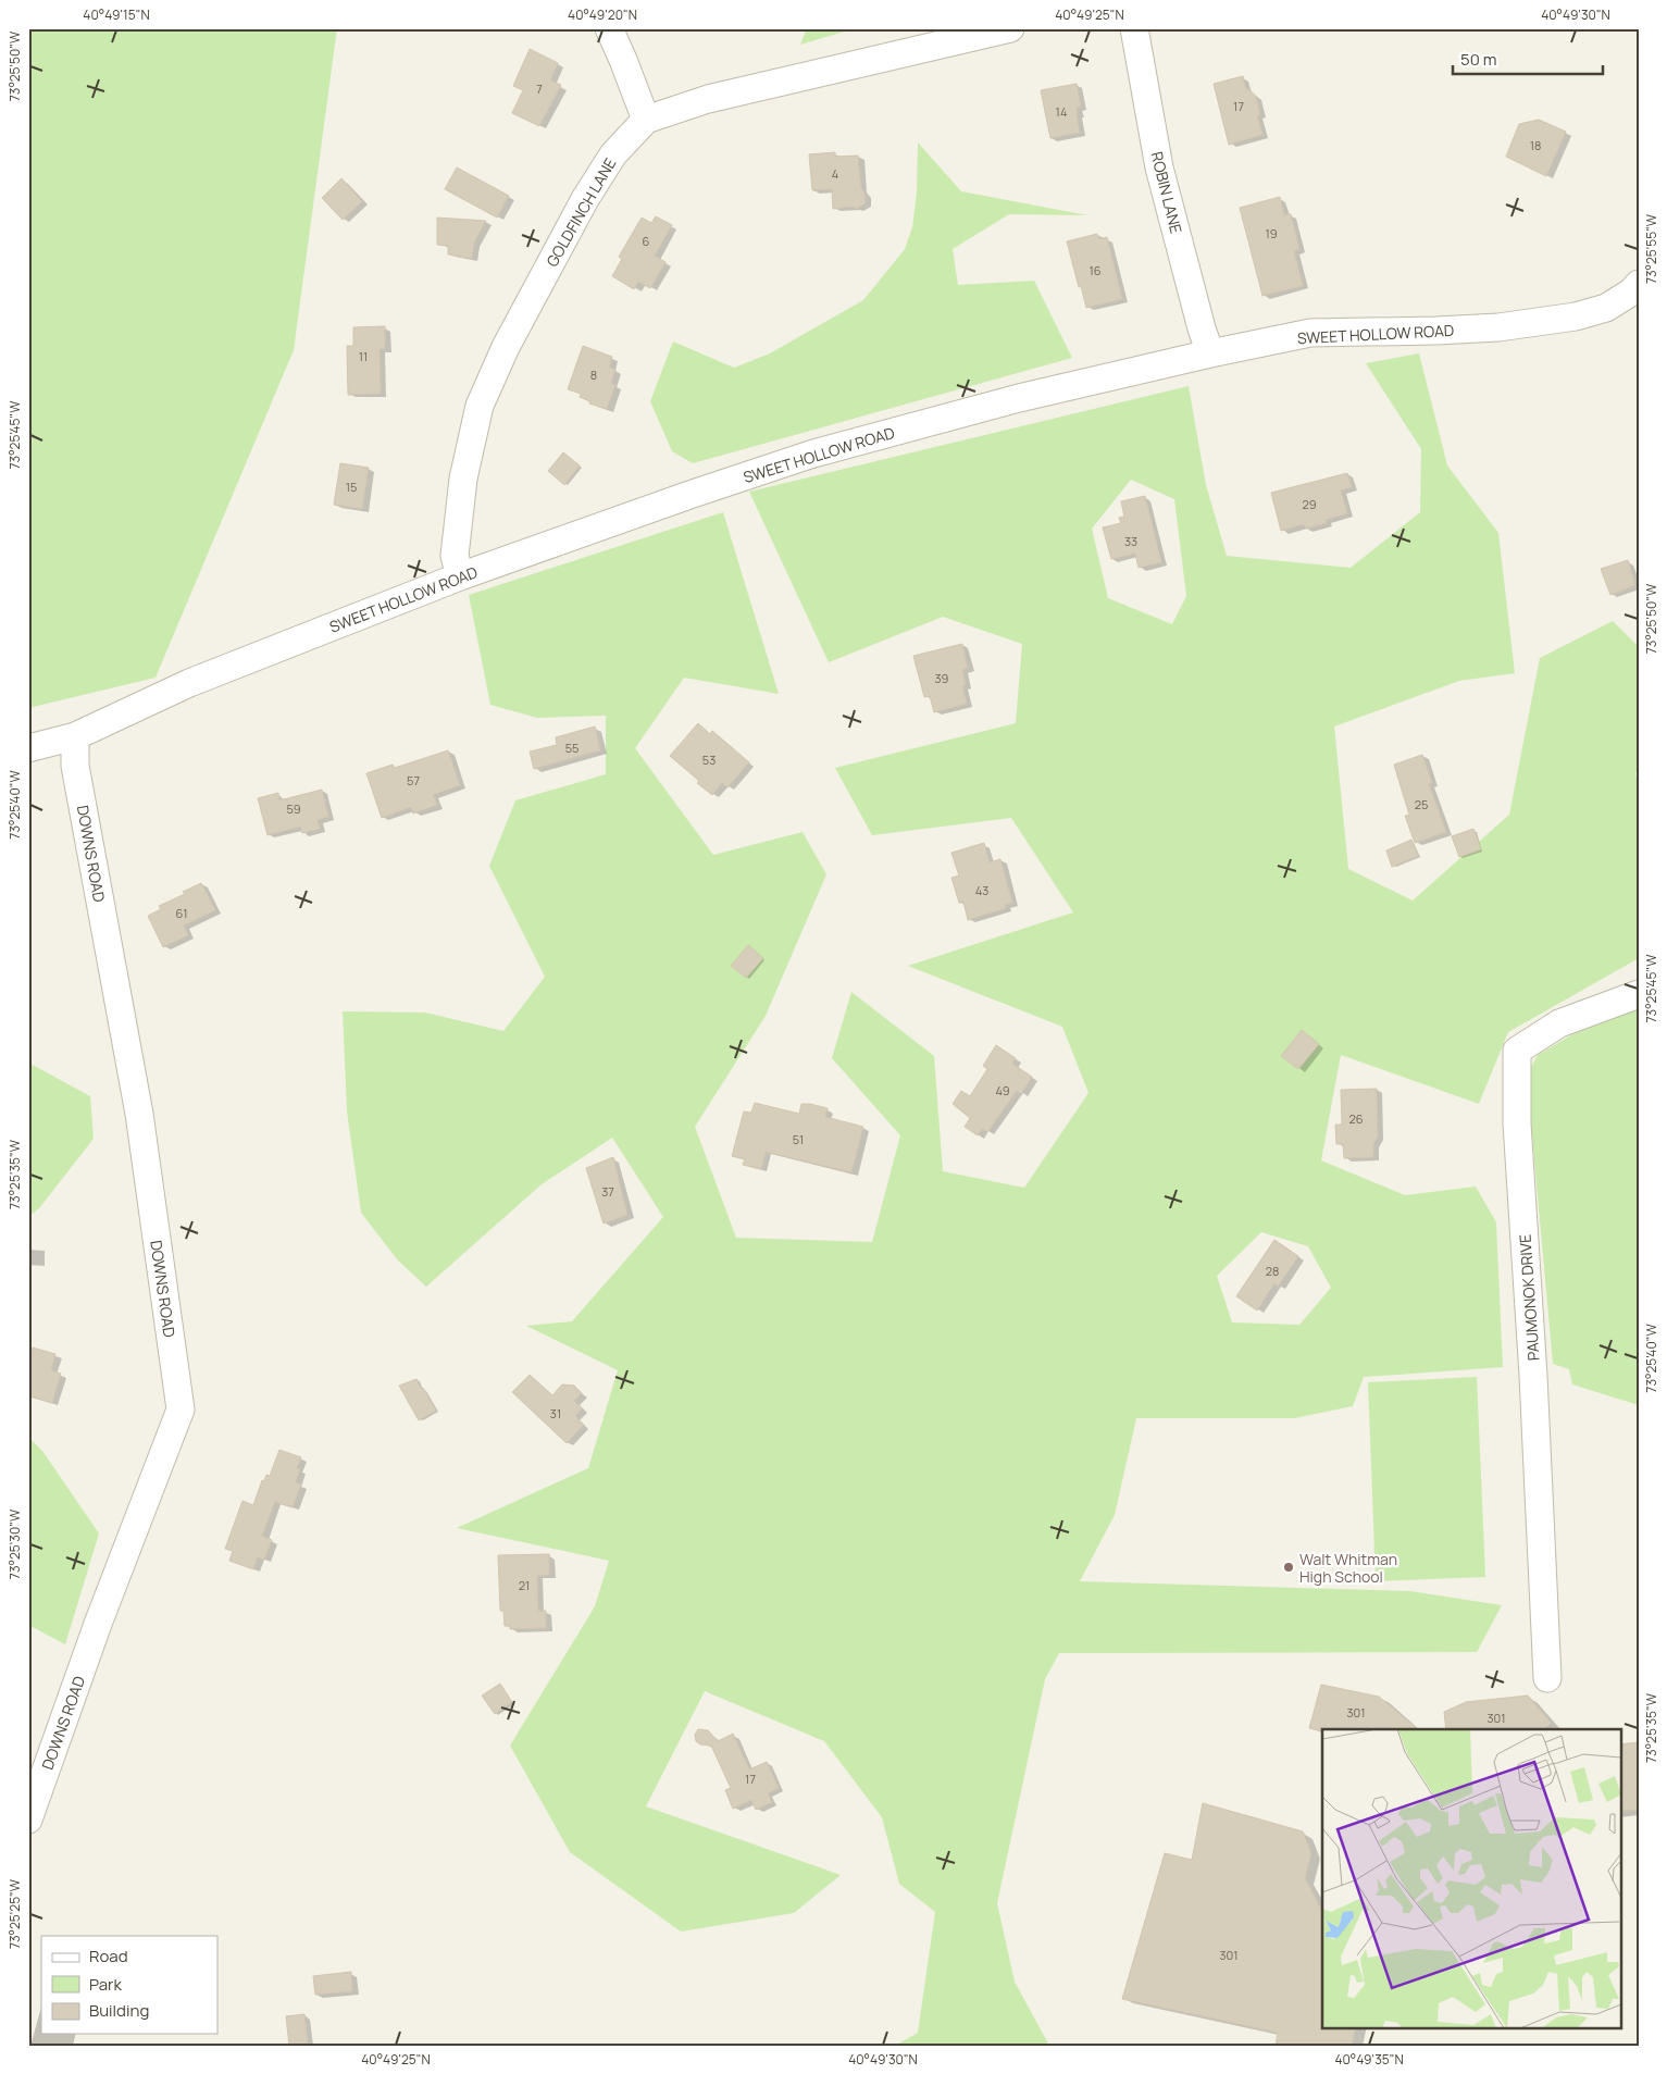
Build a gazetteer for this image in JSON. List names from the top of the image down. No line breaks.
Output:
{"streets":{"street":["ROBIN LANE","GOLDFINCH LANE","SWEET HOLLOW ROAD","DOWNS ROAD","PAUMONOK DRIVE"]},"crossings":[["ROBIN LANE","SWEET HOLLOW ROAD"],["GOLDFINCH LANE","SWEET HOLLOW ROAD"],["SWEET HOLLOW ROAD","DOWNS ROAD"]],"places":["Walt Whitman High School"],"house_numbers":["7","17","14","18","4","19","6","16","11","8","15","29","33","39","55","53","57","25","59","43","61","49","26","51","37","28","31","21","301","301","17","301"],"legend":["Road","Park","Building"],"scale_bar":"50 m","coordinates":["40°49'15\"N","40°49'20\"N","40°49'25\"N","40°49'30\"N","73°25'50\"W","73°25'55\"W","73°25'45\"W","73°25'40\"W","73°25'35\"W","73°25'30\"W","73°25'25\"W","40°49'35\"N"]}
